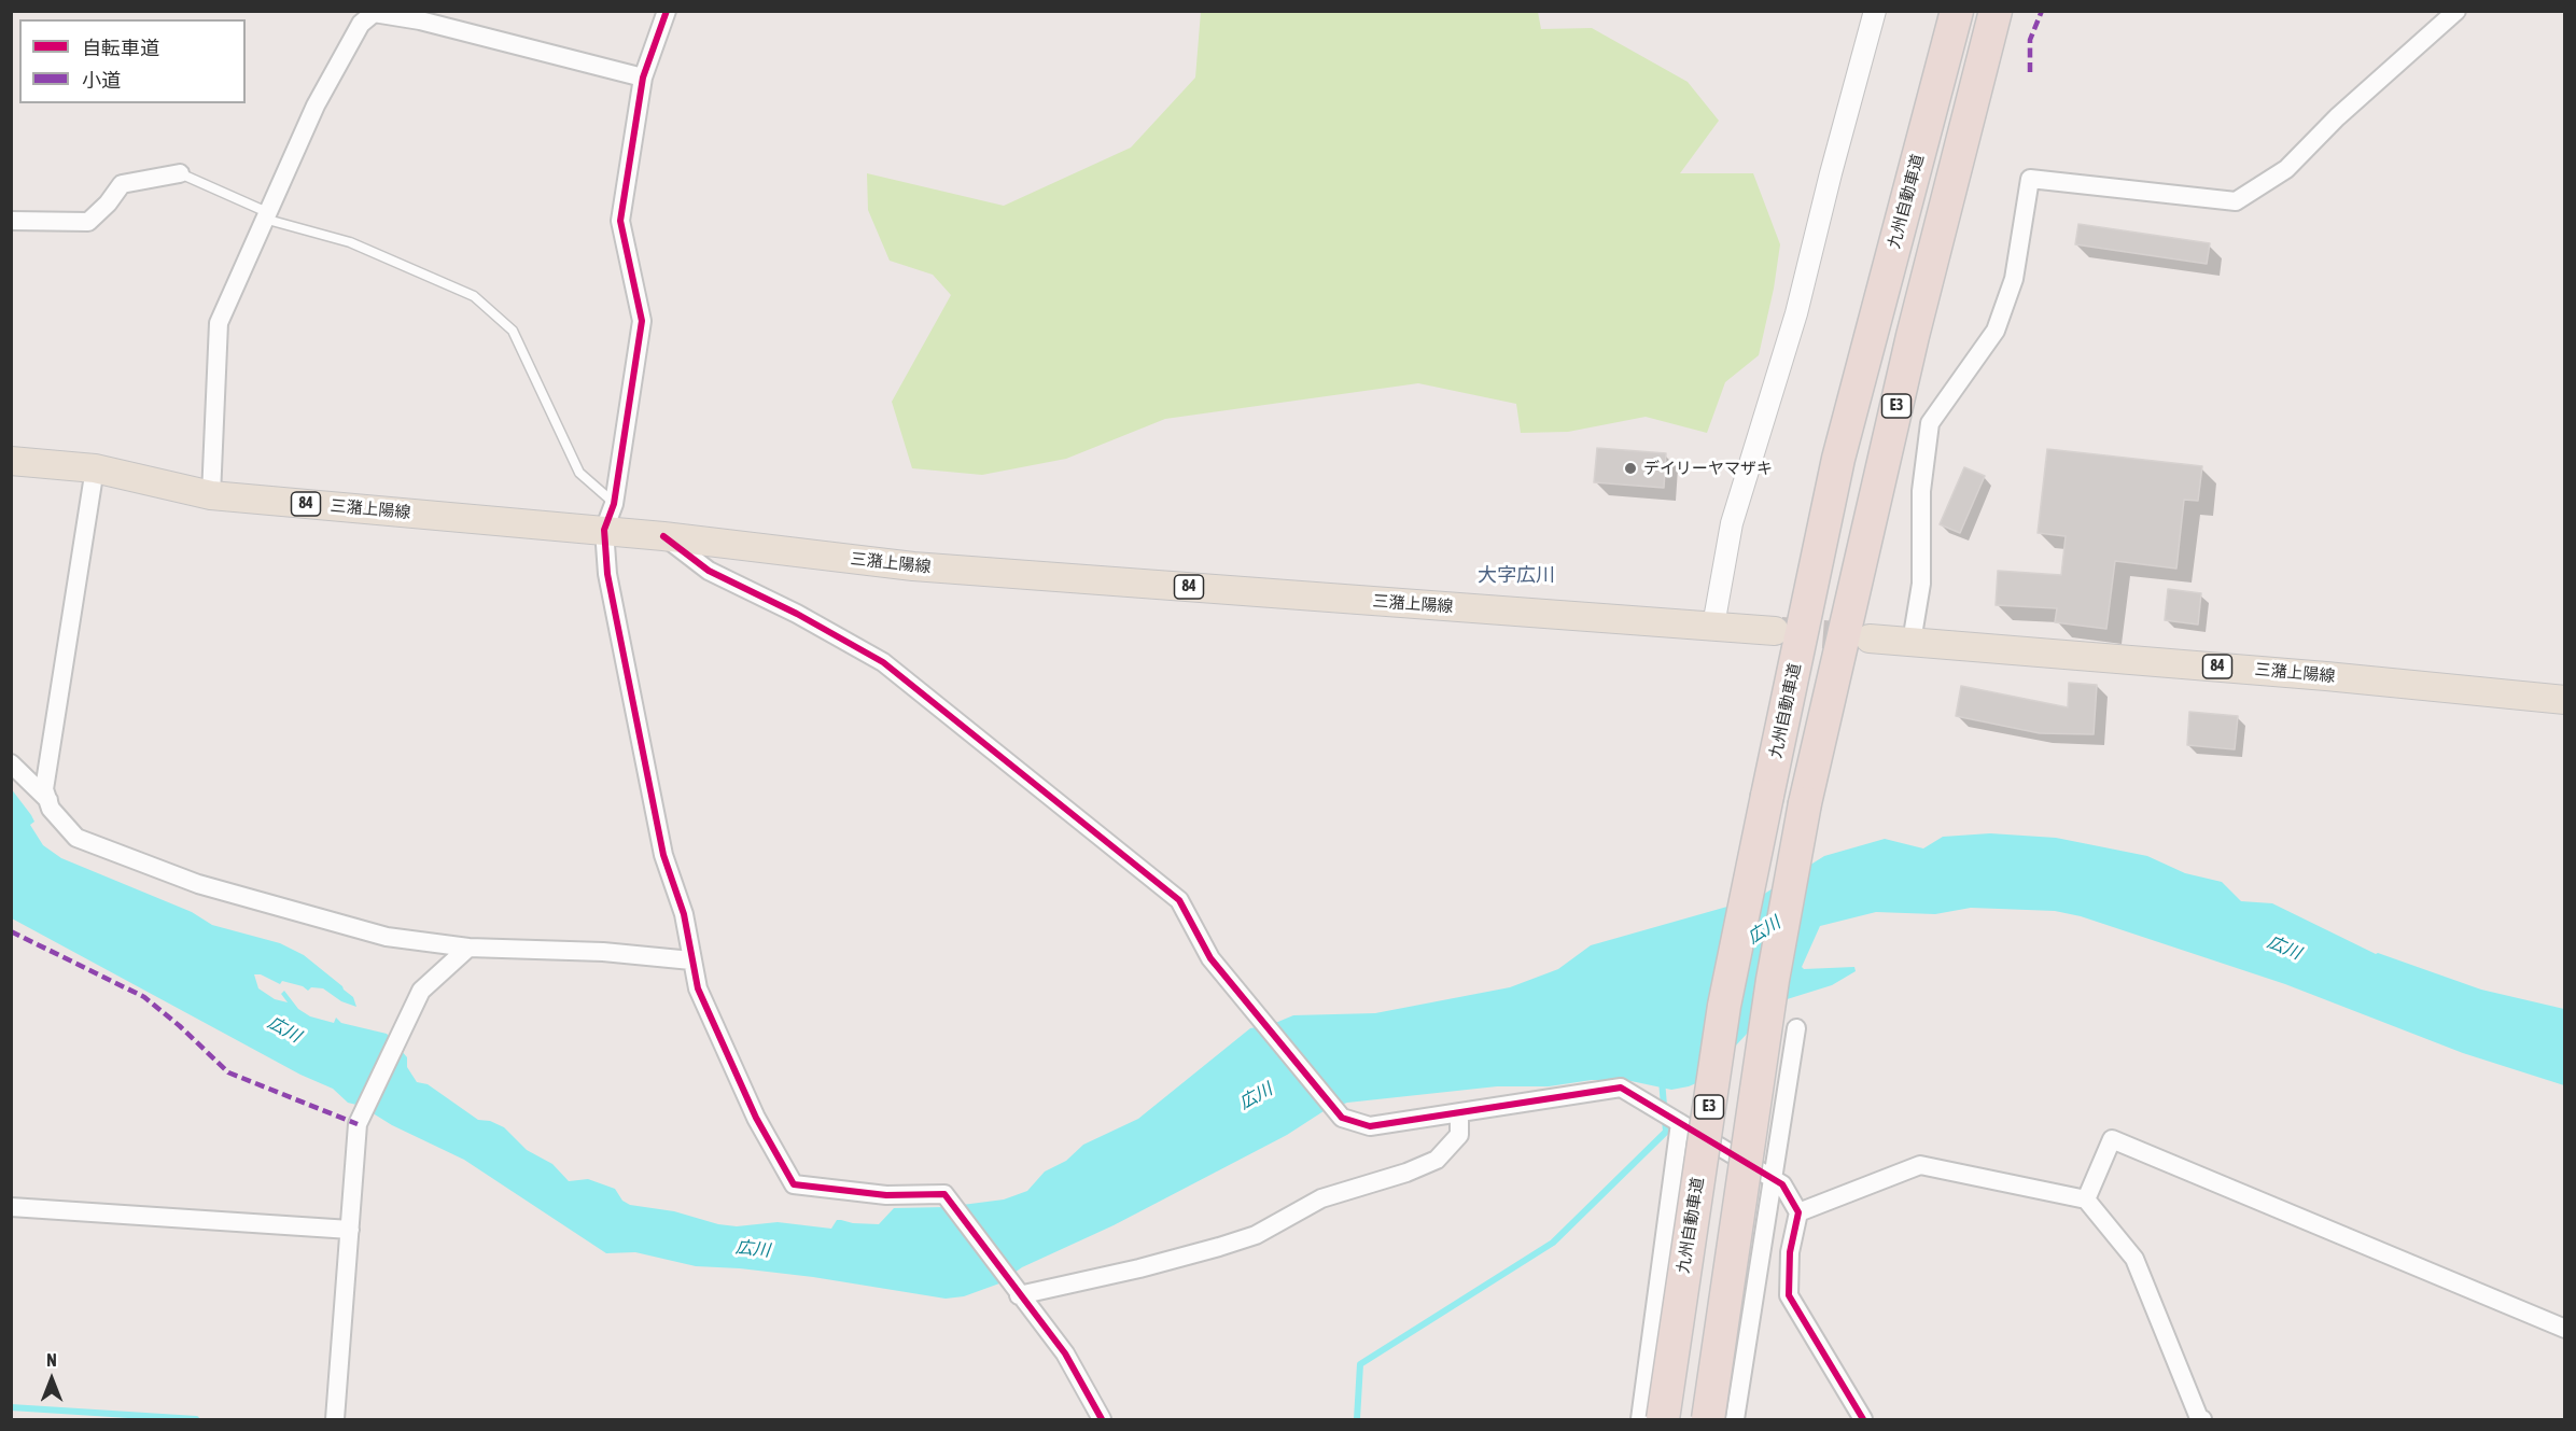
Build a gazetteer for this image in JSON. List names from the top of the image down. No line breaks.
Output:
{"streets":{"highway":["九州自動車道","E3"],"main road":["84","三潴上陽線"]},"districts":["大字広川"],"water":["広川"],"places":["デイリーヤマザキ"],"legend":["自転車道","小道"],"north":"top"}
